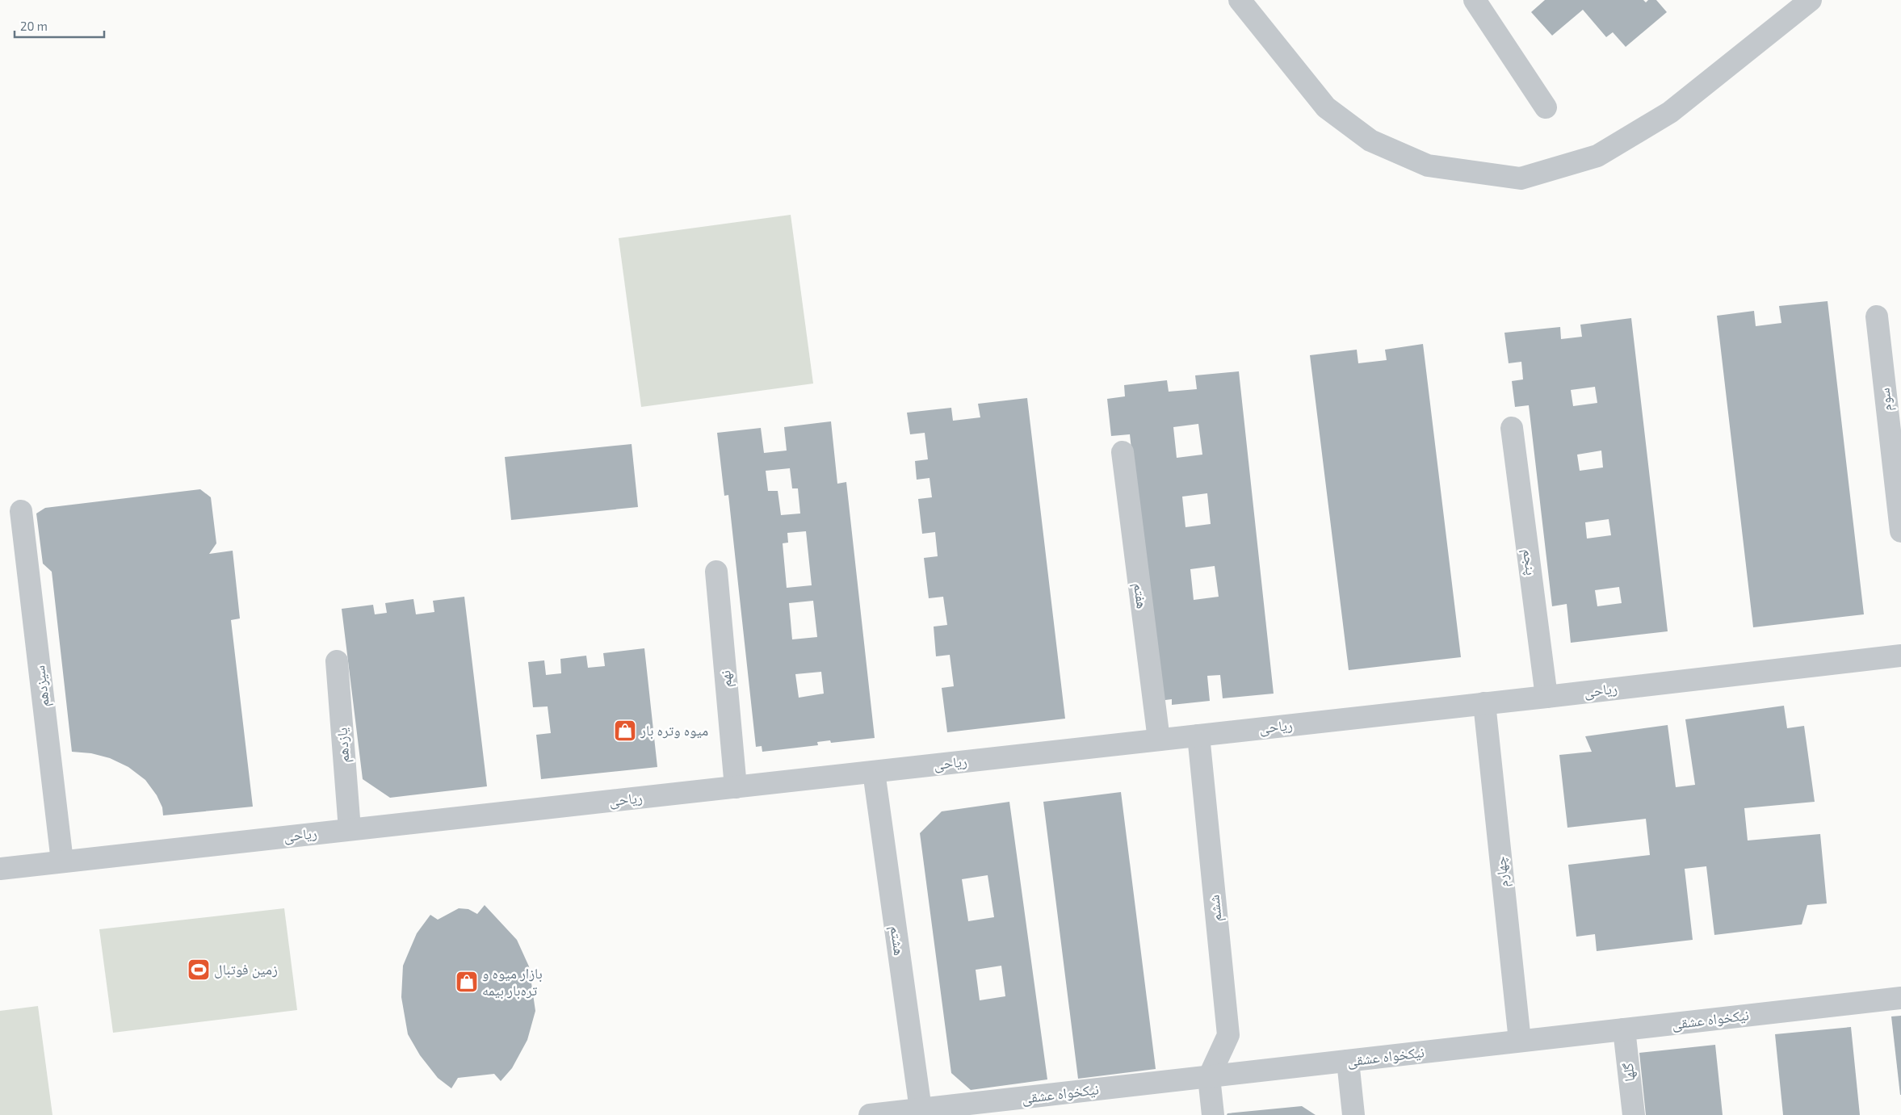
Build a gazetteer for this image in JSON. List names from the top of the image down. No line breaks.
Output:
{"streets":{"street":["سوم","پنجم","هفتم","نهم","سیزدهم","ریاحی","یازدهم","چهارم","ششم","هشتم","نیکخواه عشقی","گلها"]},"crossings":[["پنجم","ریاحی"],["هفتم","ریاحی"],["نهم","ریاحی"],["سیزدهم","ریاحی"],["ریاحی","یازدهم"],["ریاحی","چهارم"],["ریاحی","ششم"],["ریاحی","هشتم"],["چهارم","نیکخواه عشقی"],["ششم","نیکخواه عشقی"],["هشتم","نیکخواه عشقی"],["نیکخواه عشقی","گلها"]],"places":{"shop":["میوه وتره بار","بازار میوه و تره‌بار بیمه"],"sports":["زمین فوتبال"]},"scale_bar":"20 m"}
